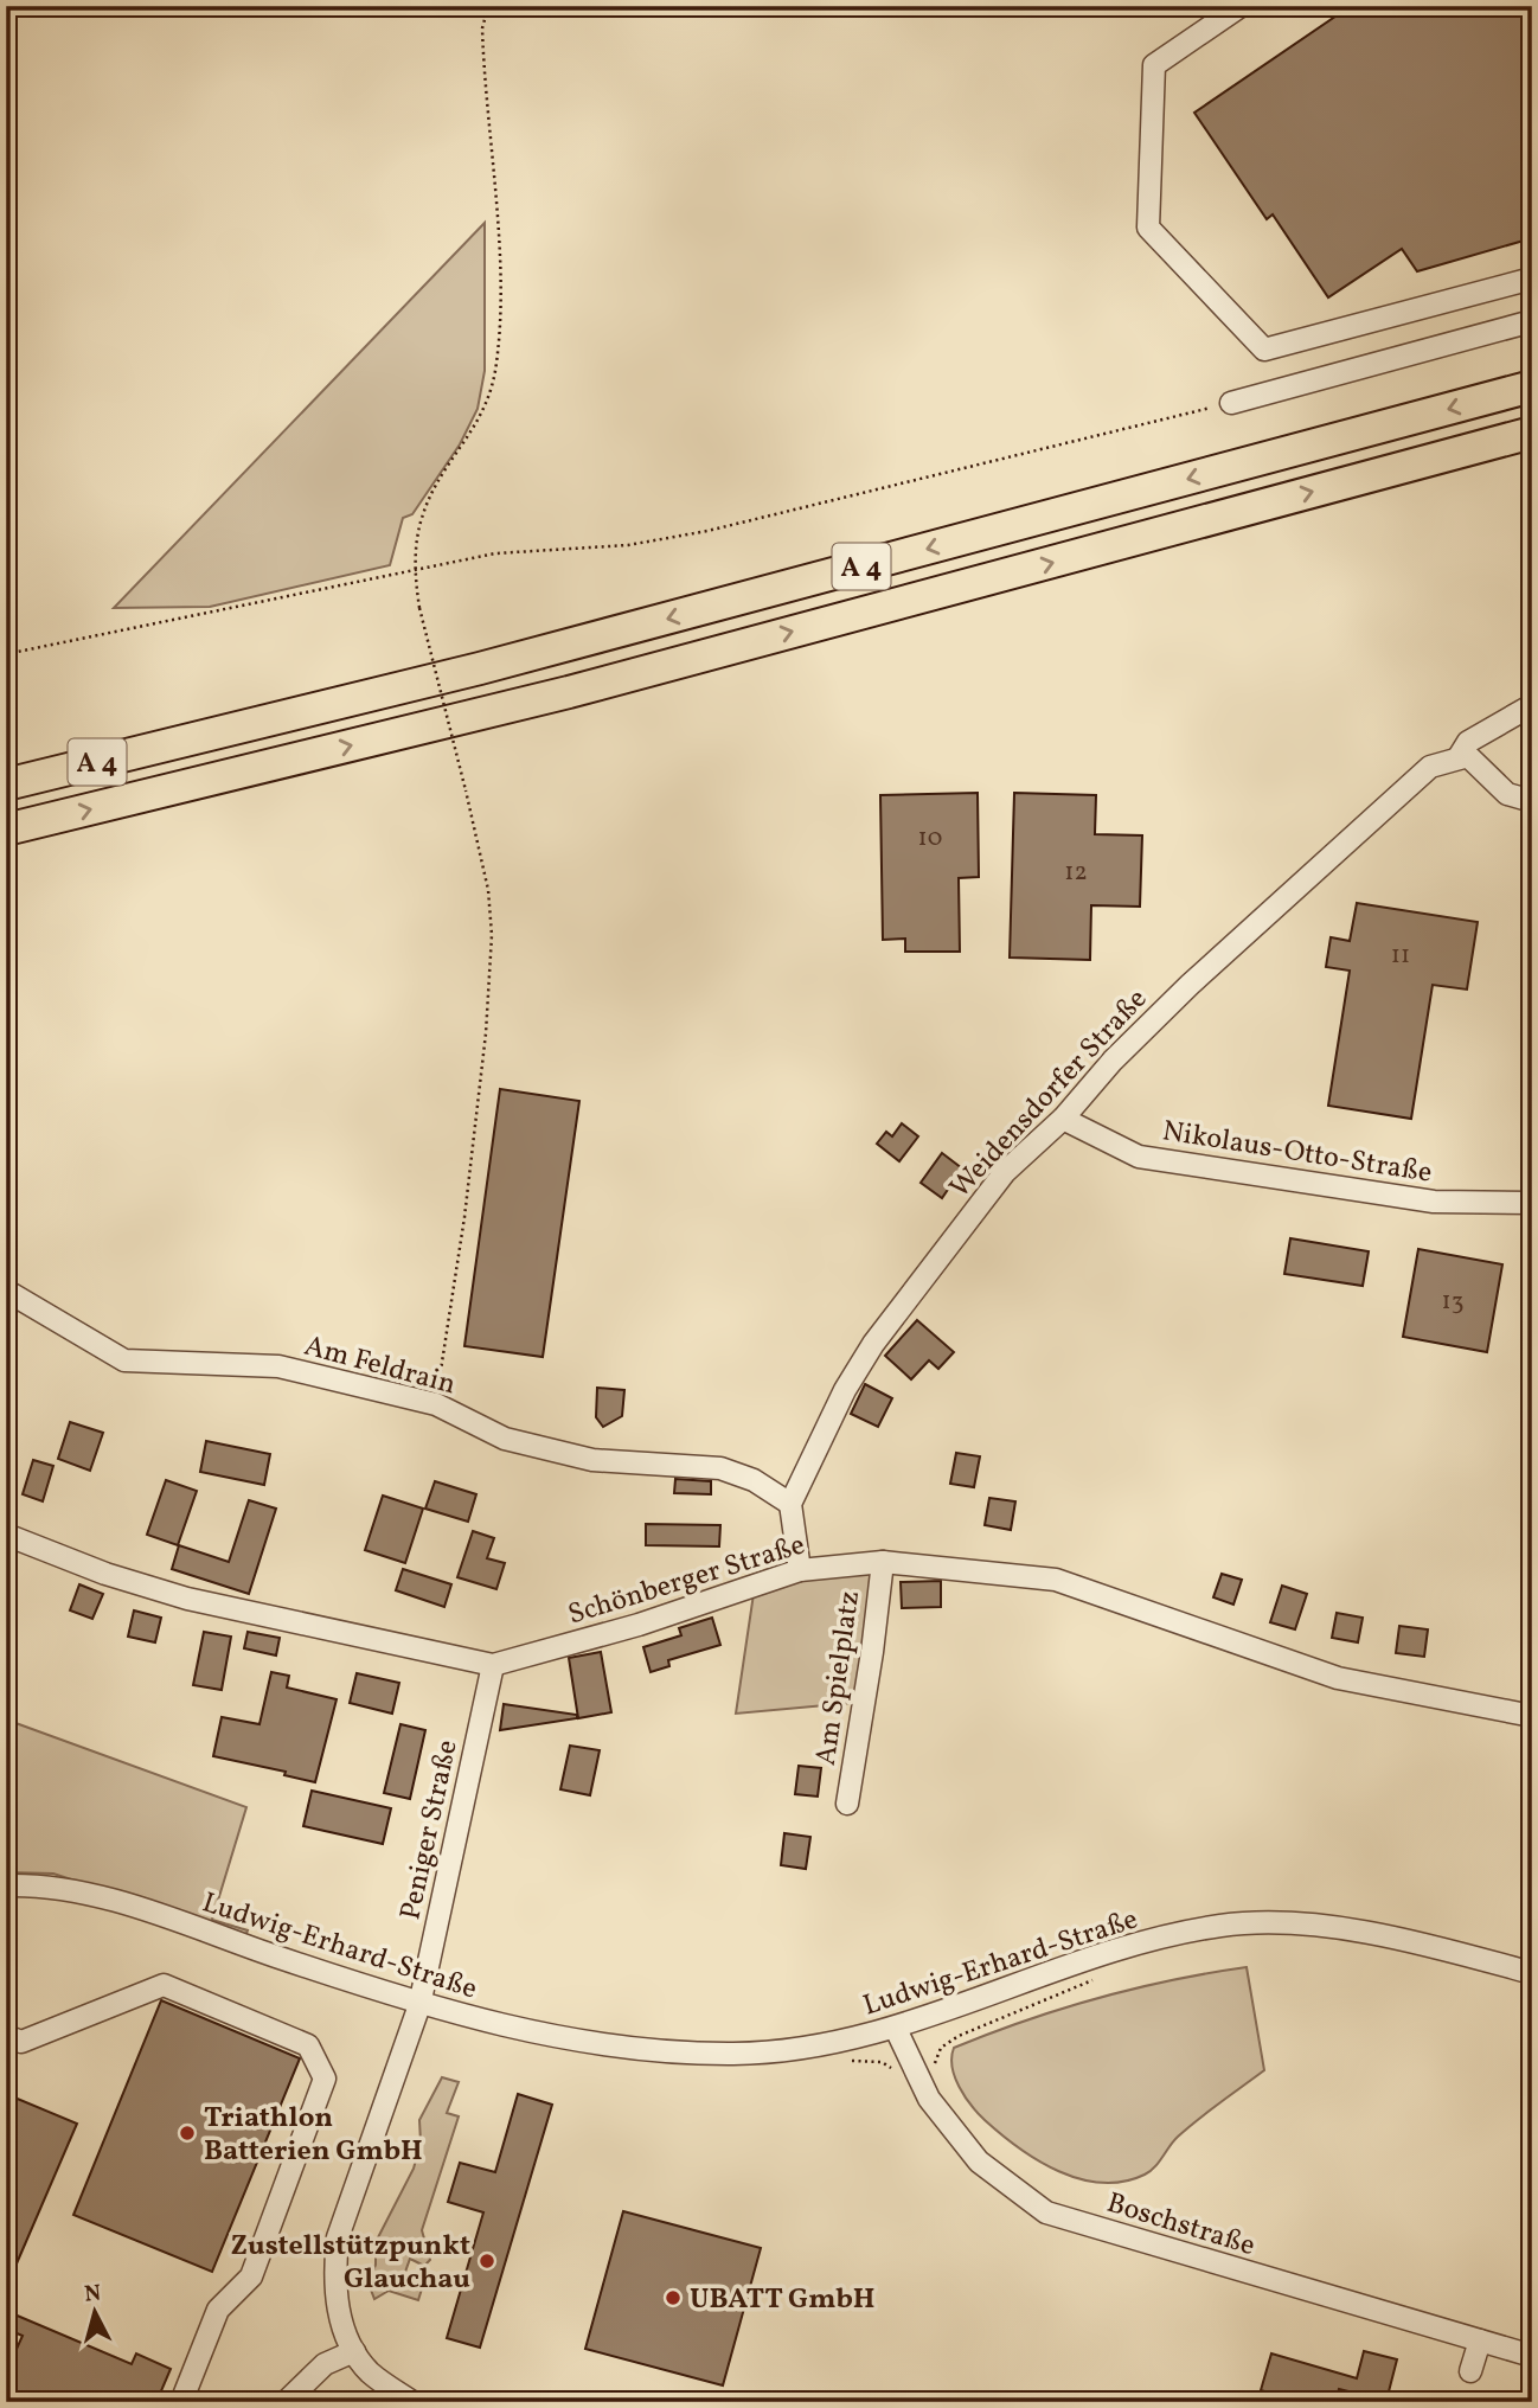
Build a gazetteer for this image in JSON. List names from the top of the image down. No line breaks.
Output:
{"streets":{"highway":["A 4"],"street":["Weidensdorfer Straße","Nikolaus-Otto-Straße","Am Feldrain","Schönberger Straße","Am Spielplatz","Peniger Straße","Ludwig-Erhard-Straße","Boschstraße"]},"crossings":[["Weidensdorfer Straße","Nikolaus-Otto-Straße"],["Weidensdorfer Straße","Am Feldrain"],["Schönberger Straße","Am Spielplatz"],["Schönberger Straße","Peniger Straße"],["Peniger Straße","Ludwig-Erhard-Straße"],["Ludwig-Erhard-Straße","Boschstraße"]],"places":["Triathlon Batterien GmbH","Zustellstützpunkt Glauchau","UBATT GmbH"],"house_numbers":["10","12","11","13"],"north":"top"}
